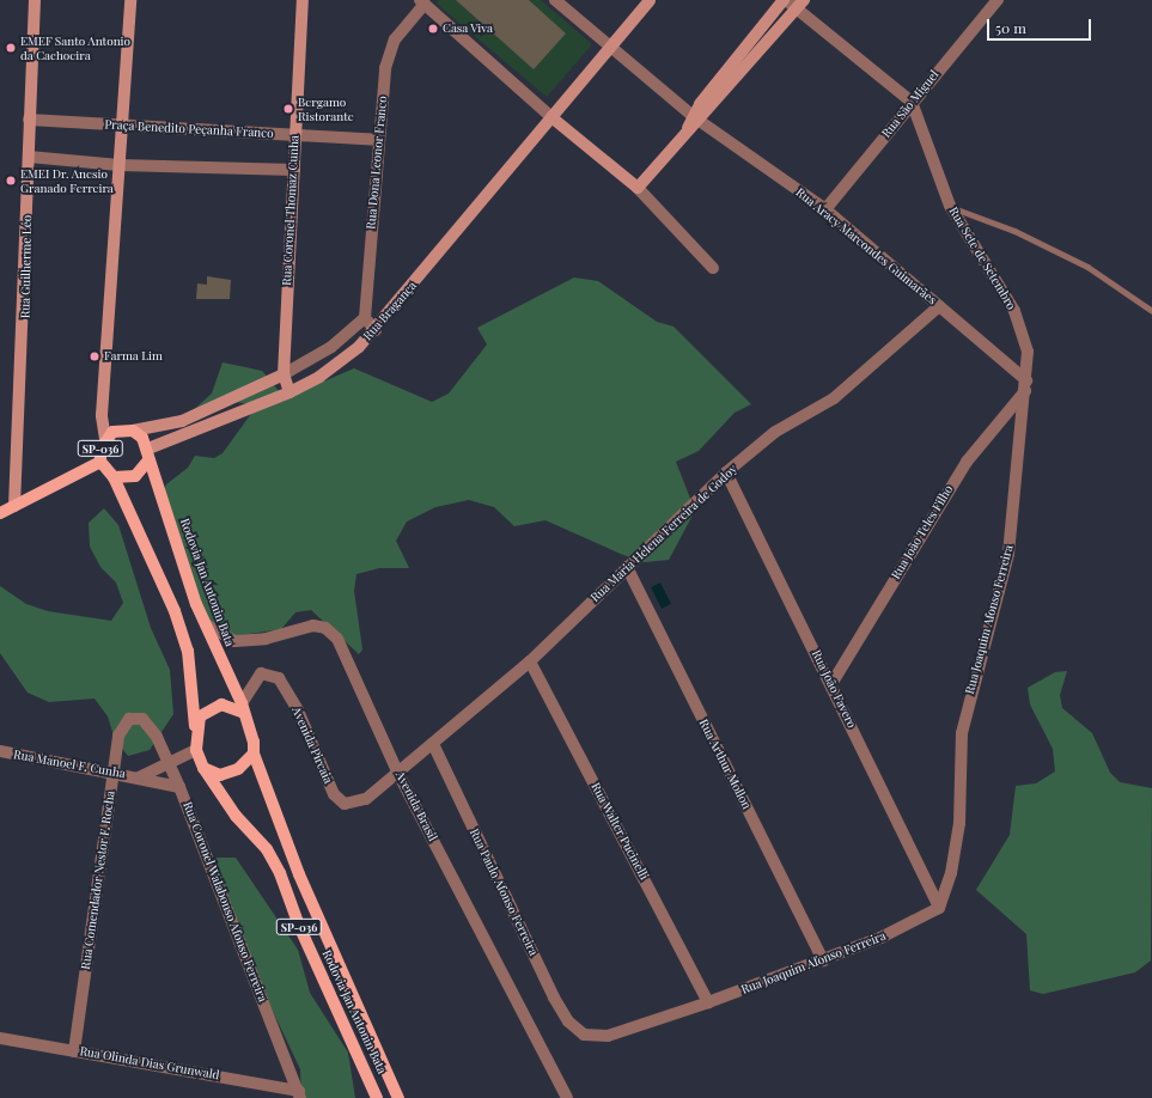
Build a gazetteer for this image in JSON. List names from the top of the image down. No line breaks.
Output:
{"streets":{"main road":["SP-036","Rodovia Jan Antonin Bata"],"street":["Rua São Miguel","Praça Benedito Peçanha Franco","Rua Dona Leonor Franco","Rua Coronel Thomaz Cunha","Rua Aracy Marcondes Guimarães","Rua Sete de Setembro","Rua Guilherme Léo","Rua Bragança","Rua João Teles Filho","Rua Maria Helena Ferreira de Godoy","Rua Joaquim Afonso Ferreira","Rua João Favero","Avenida Pircaia","Rua Manoel F. Cunha","Rua Arthur Mollon","Avenida Brasil","Rua Walter Pucinelli","Rua Comendador Nestor F. Rocha","Rua Paulo Afonso Ferreira","Rua Coronel Walabonso Afonso Ferreira","Rua Olinda Dias Grunwald"]},"crossings":[["Rua São Miguel","Rua Aracy Marcondes Guimarães"],["Rua São Miguel","Rua Sete de Setembro"],["Praça Benedito Peçanha Franco","Rua Dona Leonor Franco"],["Praça Benedito Peçanha Franco","Rua Coronel Thomaz Cunha"],["Praça Benedito Peçanha Franco","Rua Guilherme Léo"],["Rua Dona Leonor Franco","Rua Bragança"],["Rua Coronel Thomaz Cunha","Rua Bragança"],["Rua Aracy Marcondes Guimarães","Rua Sete de Setembro"],["Rua Aracy Marcondes Guimarães","Rua Bragança"],["Rua Aracy Marcondes Guimarães","Rua João Teles Filho"],["Rua Aracy Marcondes Guimarães","Rua Maria Helena Ferreira de Godoy"],["Rua Aracy Marcondes Guimarães","Rua Joaquim Afonso Ferreira"],["Rua Sete de Setembro","Rua João Teles Filho"],["Rua Sete de Setembro","Rua Joaquim Afonso Ferreira"],["Rua Guilherme Léo","SP-036"],["Rua Bragança","SP-036"],["Rua Bragança","Rodovia Jan Antonin Bata"],["SP-036","Rodovia Jan Antonin Bata"],["SP-036","Avenida Pircaia"],["SP-036","Rua Manoel F. Cunha"],["Rua João Teles Filho","Rua Joaquim Afonso Ferreira"],["Rua João Teles Filho","Rua João Favero"],["Rua Maria Helena Ferreira de Godoy","Rua João Favero"],["Rua Maria Helena Ferreira de Godoy","Avenida Pircaia"],["Rua Maria Helena Ferreira de Godoy","Rua Arthur Mollon"],["Rua Maria Helena Ferreira de Godoy","Avenida Brasil"],["Rua Maria Helena Ferreira de Godoy","Rua Walter Pucinelli"],["Rua Maria Helena Ferreira de Godoy","Rua Paulo Afonso Ferreira"],["Rodovia Jan Antonin Bata","Avenida Pircaia"],["Rodovia Jan Antonin Bata","Rua Manoel F. Cunha"],["Rodovia Jan Antonin Bata","Avenida Brasil"],["Rua Joaquim Afonso Ferreira","Rua João Favero"],["Rua Joaquim Afonso Ferreira","Rua Arthur Mollon"],["Rua Joaquim Afonso Ferreira","Rua Walter Pucinelli"],["Rua Joaquim Afonso Ferreira","Rua Paulo Afonso Ferreira"],["Avenida Pircaia","Rua Manoel F. Cunha"],["Avenida Pircaia","Avenida Brasil"],["Rua Manoel F. Cunha","Rua Comendador Nestor F. Rocha"],["Rua Manoel F. Cunha","Rua Coronel Walabonso Afonso Ferreira"],["Rua Comendador Nestor F. Rocha","Rua Coronel Walabonso Afonso Ferreira"],["Rua Comendador Nestor F. Rocha","Rua Olinda Dias Grunwald"],["Rua Coronel Walabonso Afonso Ferreira","Rua Olinda Dias Grunwald"]],"places":["Casa Viva","EMEF Santo Antonio da Cachoeira","Bergamo Ristorante","EMEI Dr. Anesio Granado Ferreira","Farma Lim"],"scale_bar":"50 m"}
